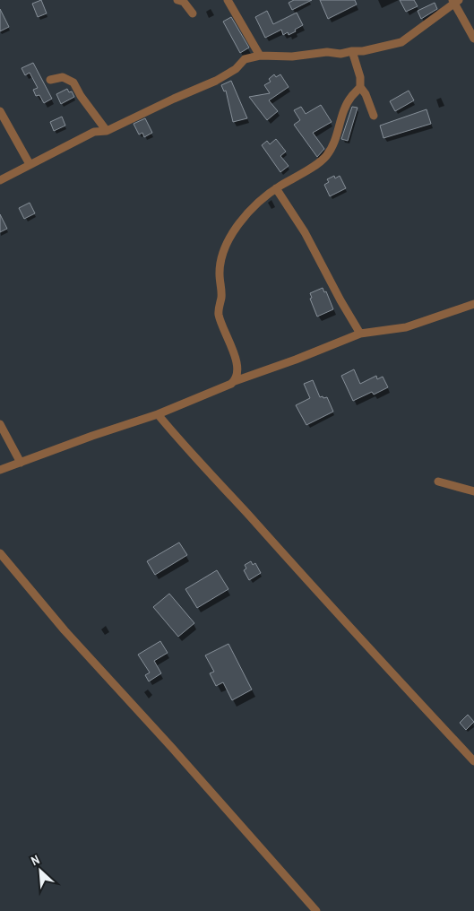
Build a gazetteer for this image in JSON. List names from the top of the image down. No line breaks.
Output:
{"north":"top left"}
